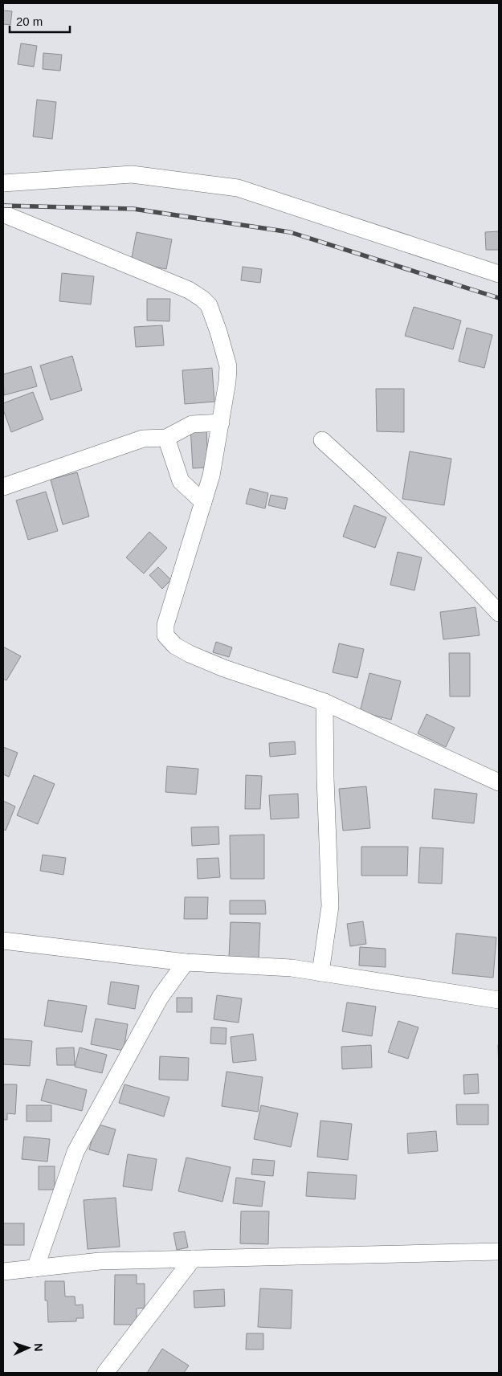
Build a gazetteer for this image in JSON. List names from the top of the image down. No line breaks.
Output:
{"scale_bar":"20 m","north":"right"}
